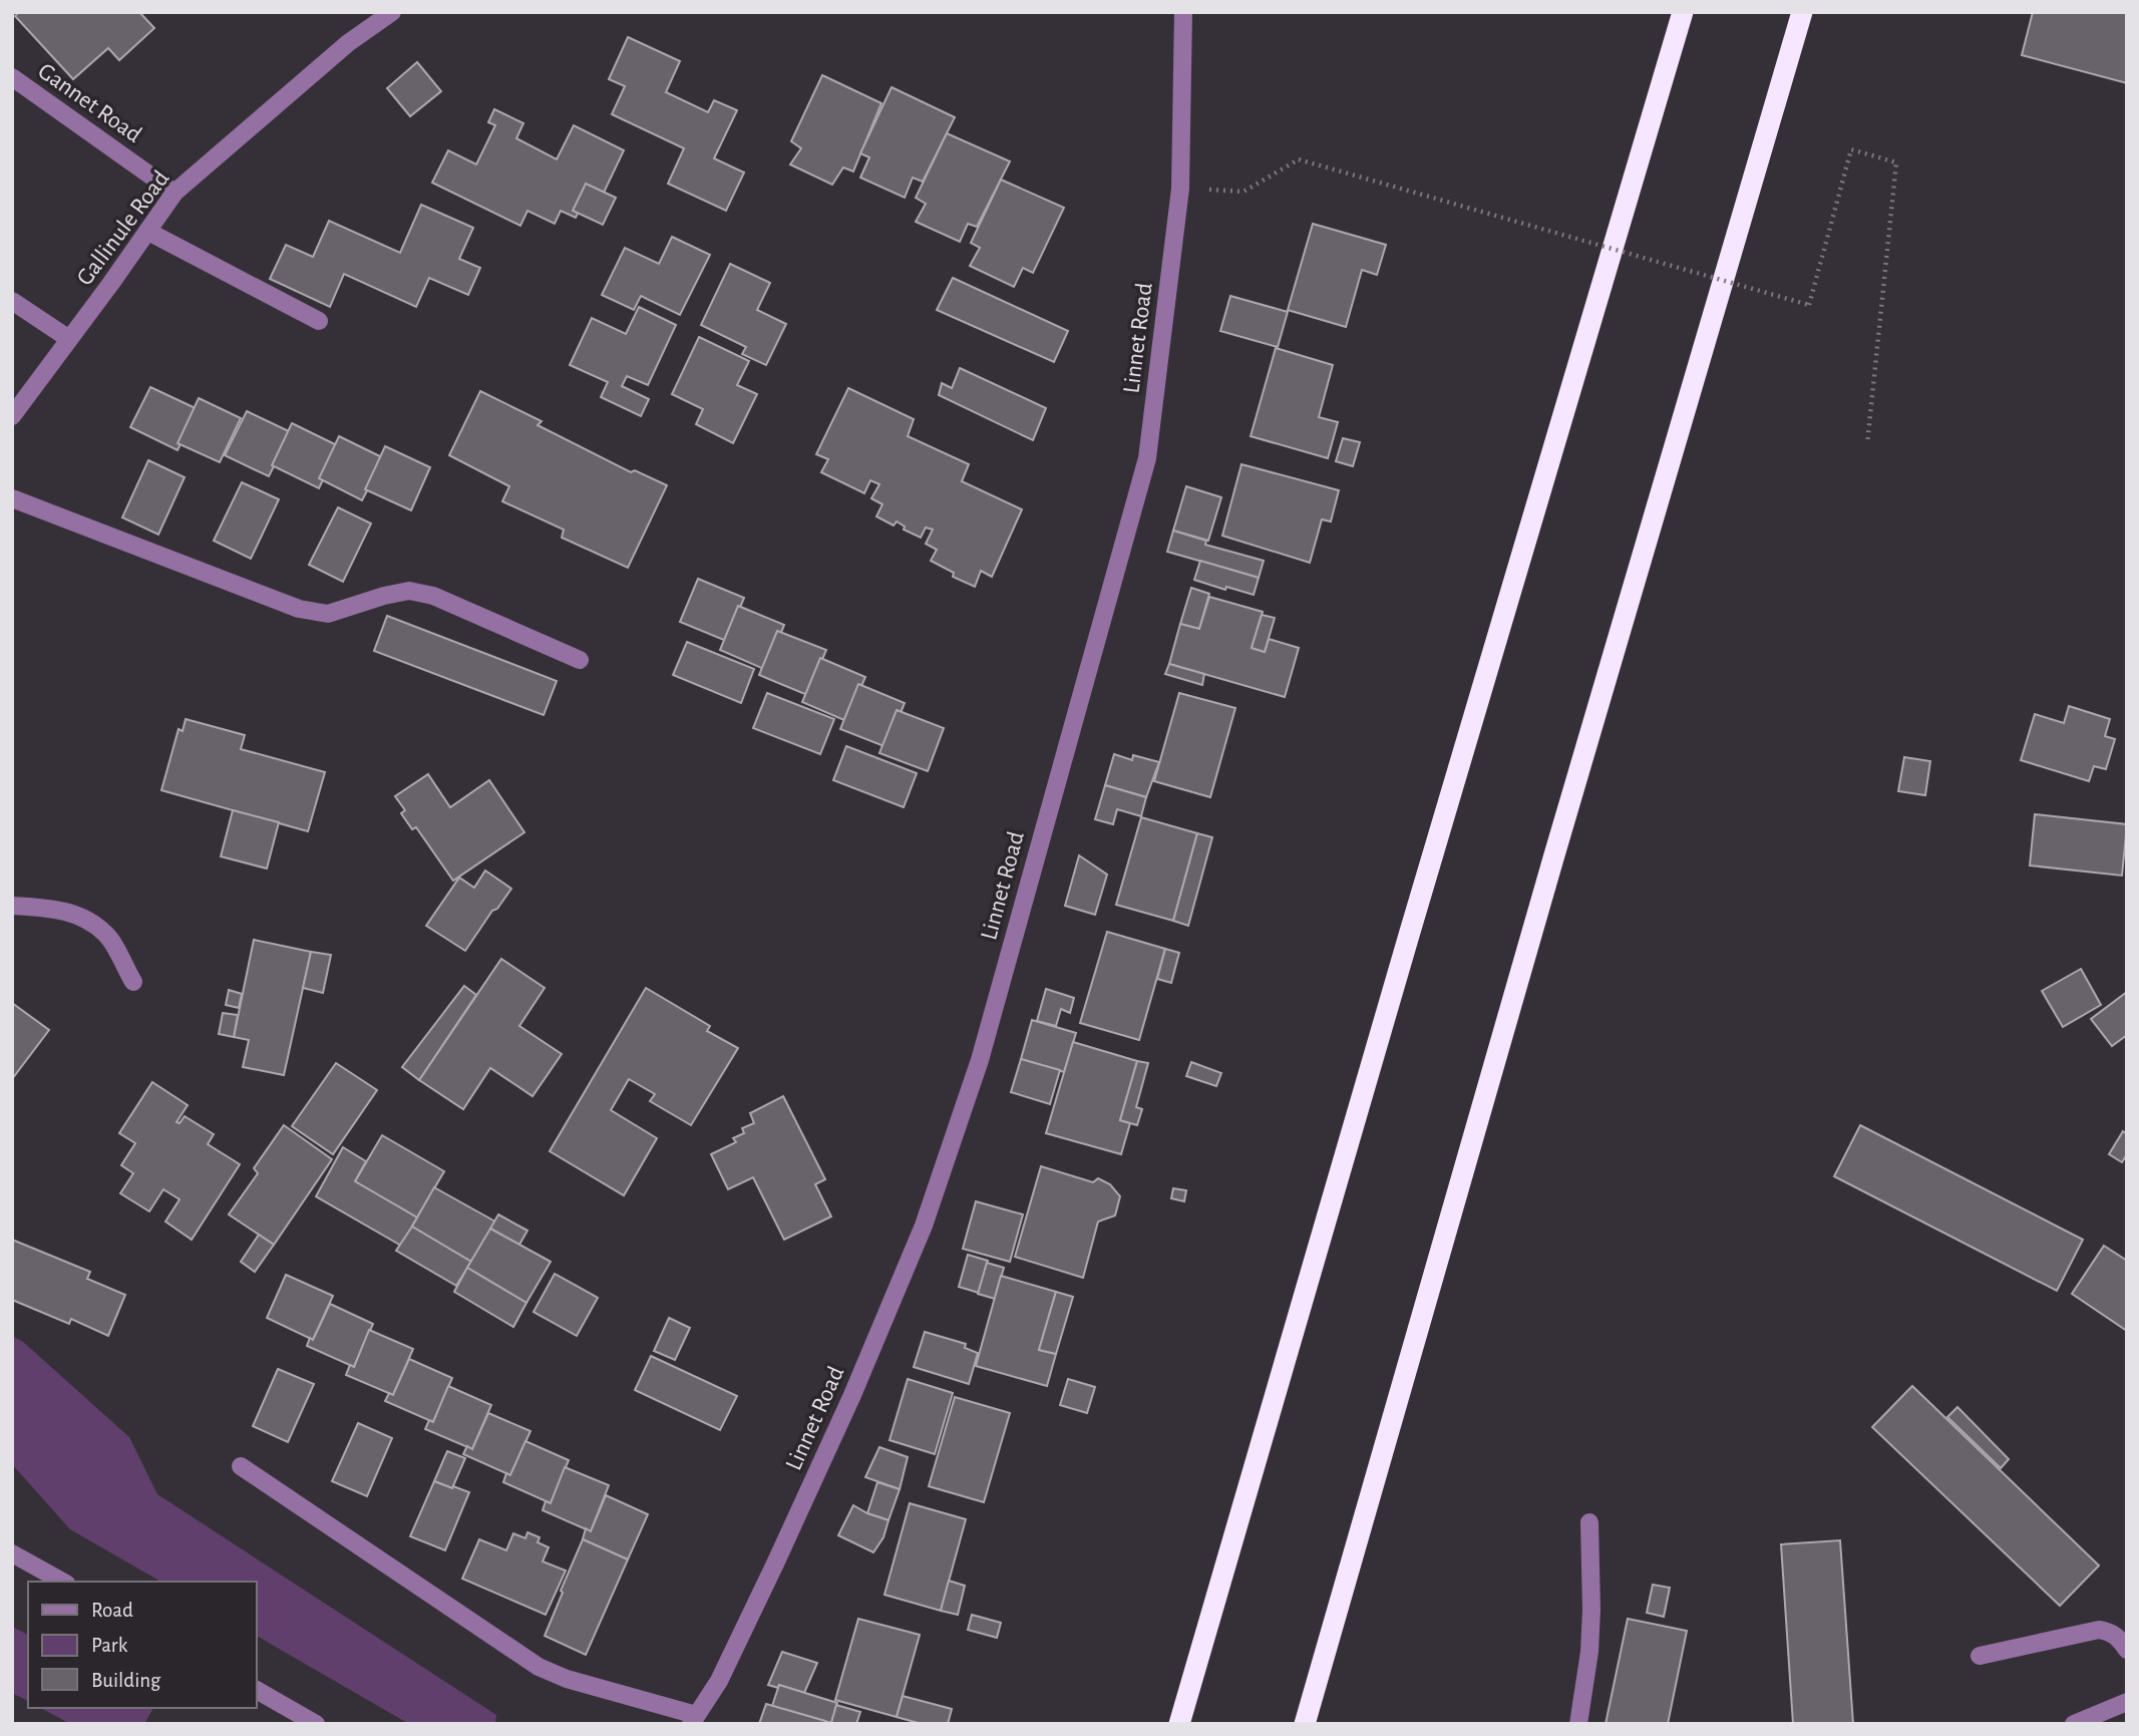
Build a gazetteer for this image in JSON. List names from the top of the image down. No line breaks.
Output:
{"streets":{"street":["Gannet Road","Gallinule Road","Linnet Road"]},"crossings":[["Gannet Road","Gallinule Road"]],"legend":["Road","Park","Building"]}
